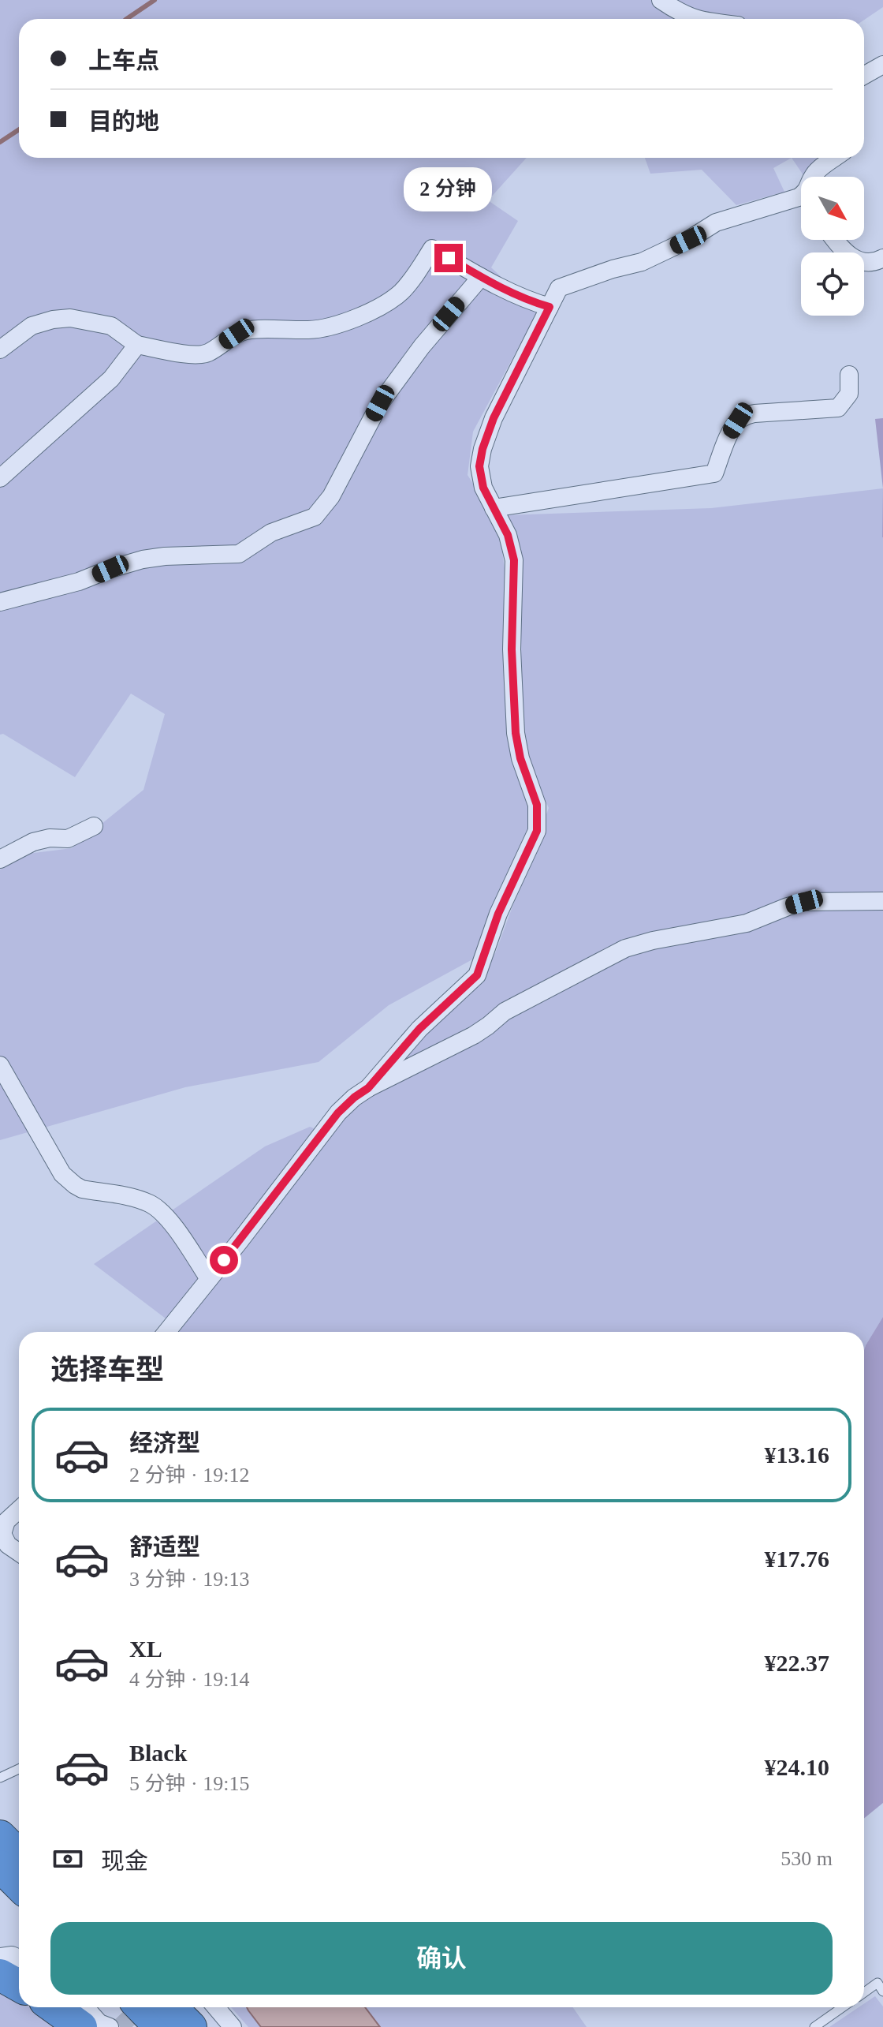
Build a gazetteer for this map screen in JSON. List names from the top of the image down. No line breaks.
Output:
{"north":"bottom right","page":{"banner":["上车点","目的地"],"bubble":"2 分钟","heading":"选择车型","list":[{"name":"经济型","note":"2 分钟 · 19:12","value":"¥13.16"},{"name":"舒适型","note":"3 分钟 · 19:13","value":"¥17.76"},{"name":"XL","note":"4 分钟 · 19:14","value":"¥22.37"},{"name":"Black","note":"5 分钟 · 19:15","value":"¥24.10"}],"pay":["现金","530 m"],"buttons":"确认"}}
